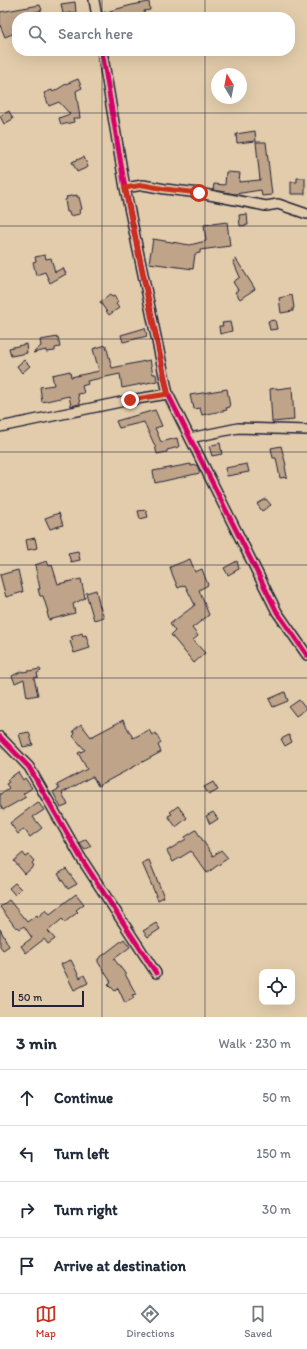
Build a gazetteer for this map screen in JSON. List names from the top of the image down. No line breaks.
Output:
{"scale_bar":"50 m","north":"top","page":{"search":"Search here","scale":"50 m","heading":["3 min","Walk · 230 m"],"list":[["Continue","50 m"],["Turn left","150 m"],["Turn right","30 m"],"Arrive at destination"],"nav":["Map","Directions","Saved"]}}
